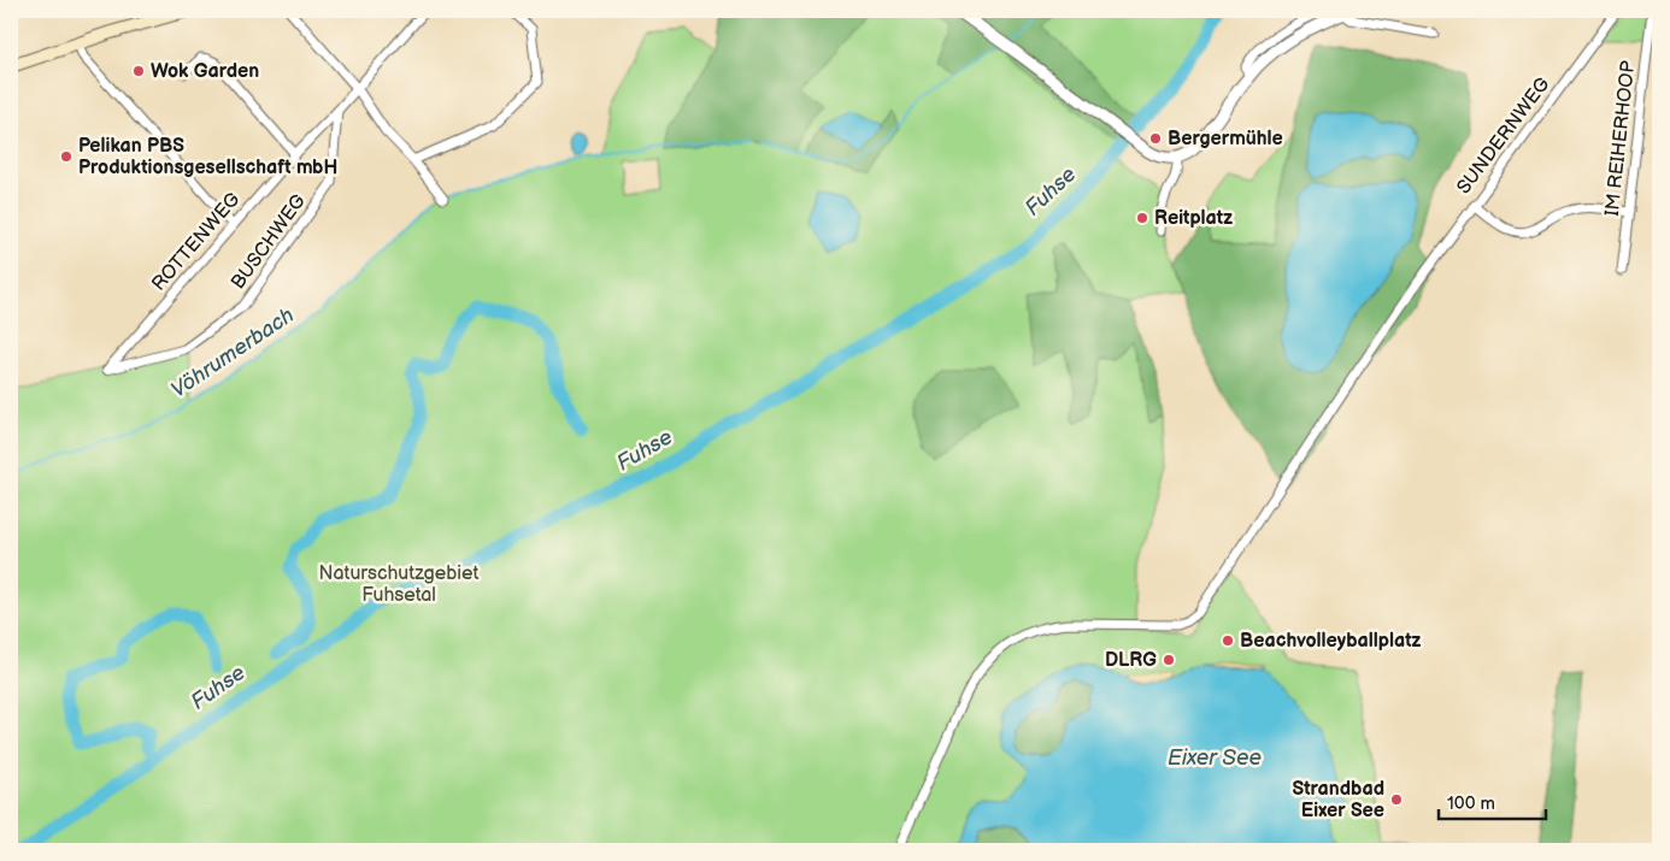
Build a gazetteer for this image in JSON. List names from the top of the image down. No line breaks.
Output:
{"streets":{"street":["SUNDERNWEG","IM REIHERHOOP","ROTTENWEG","BUSCHWEG"]},"crossings":[["ROTTENWEG","BUSCHWEG"]],"water":["Fuhse","Vöhrumerbach","Eixer See"],"parks":["Naturschutzgebiet Fuhsetal"],"places":["Wok Garden","Bergermühle","Pelikan PBS Produktionsgesellschaft mbH","Reitplatz","Beachvolleyballplatz","DLRG","Strandbad Eixer See"],"scale_bar":"100 m"}
